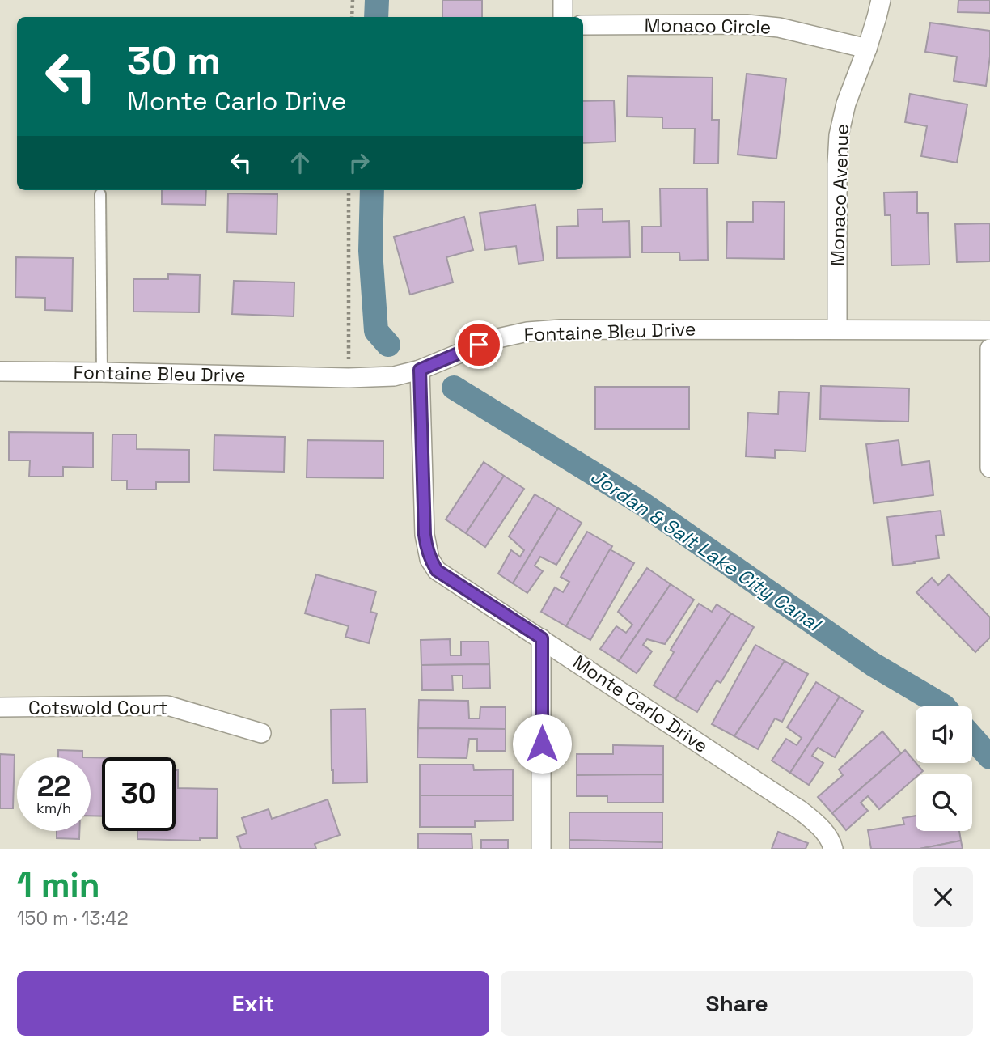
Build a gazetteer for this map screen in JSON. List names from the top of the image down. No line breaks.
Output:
{"streets":{"street":["Monaco Circle","Monaco Avenue","Fontaine Bleu Drive","Monte Carlo Drive","Cotswold Court"]},"crossings":[["Monaco Circle","Monaco Avenue"],["Monaco Avenue","Fontaine Bleu Drive"],["Fontaine Bleu Drive","Monte Carlo Drive"]],"water":["Jordan & Salt Lake City Canal"],"page":{"turn":["30 m","Monte Carlo Drive"],"speed":"22 km/h","limit":"30","heading":["1 min","150 m · 13:42"],"buttons":["Exit","Share"]}}
